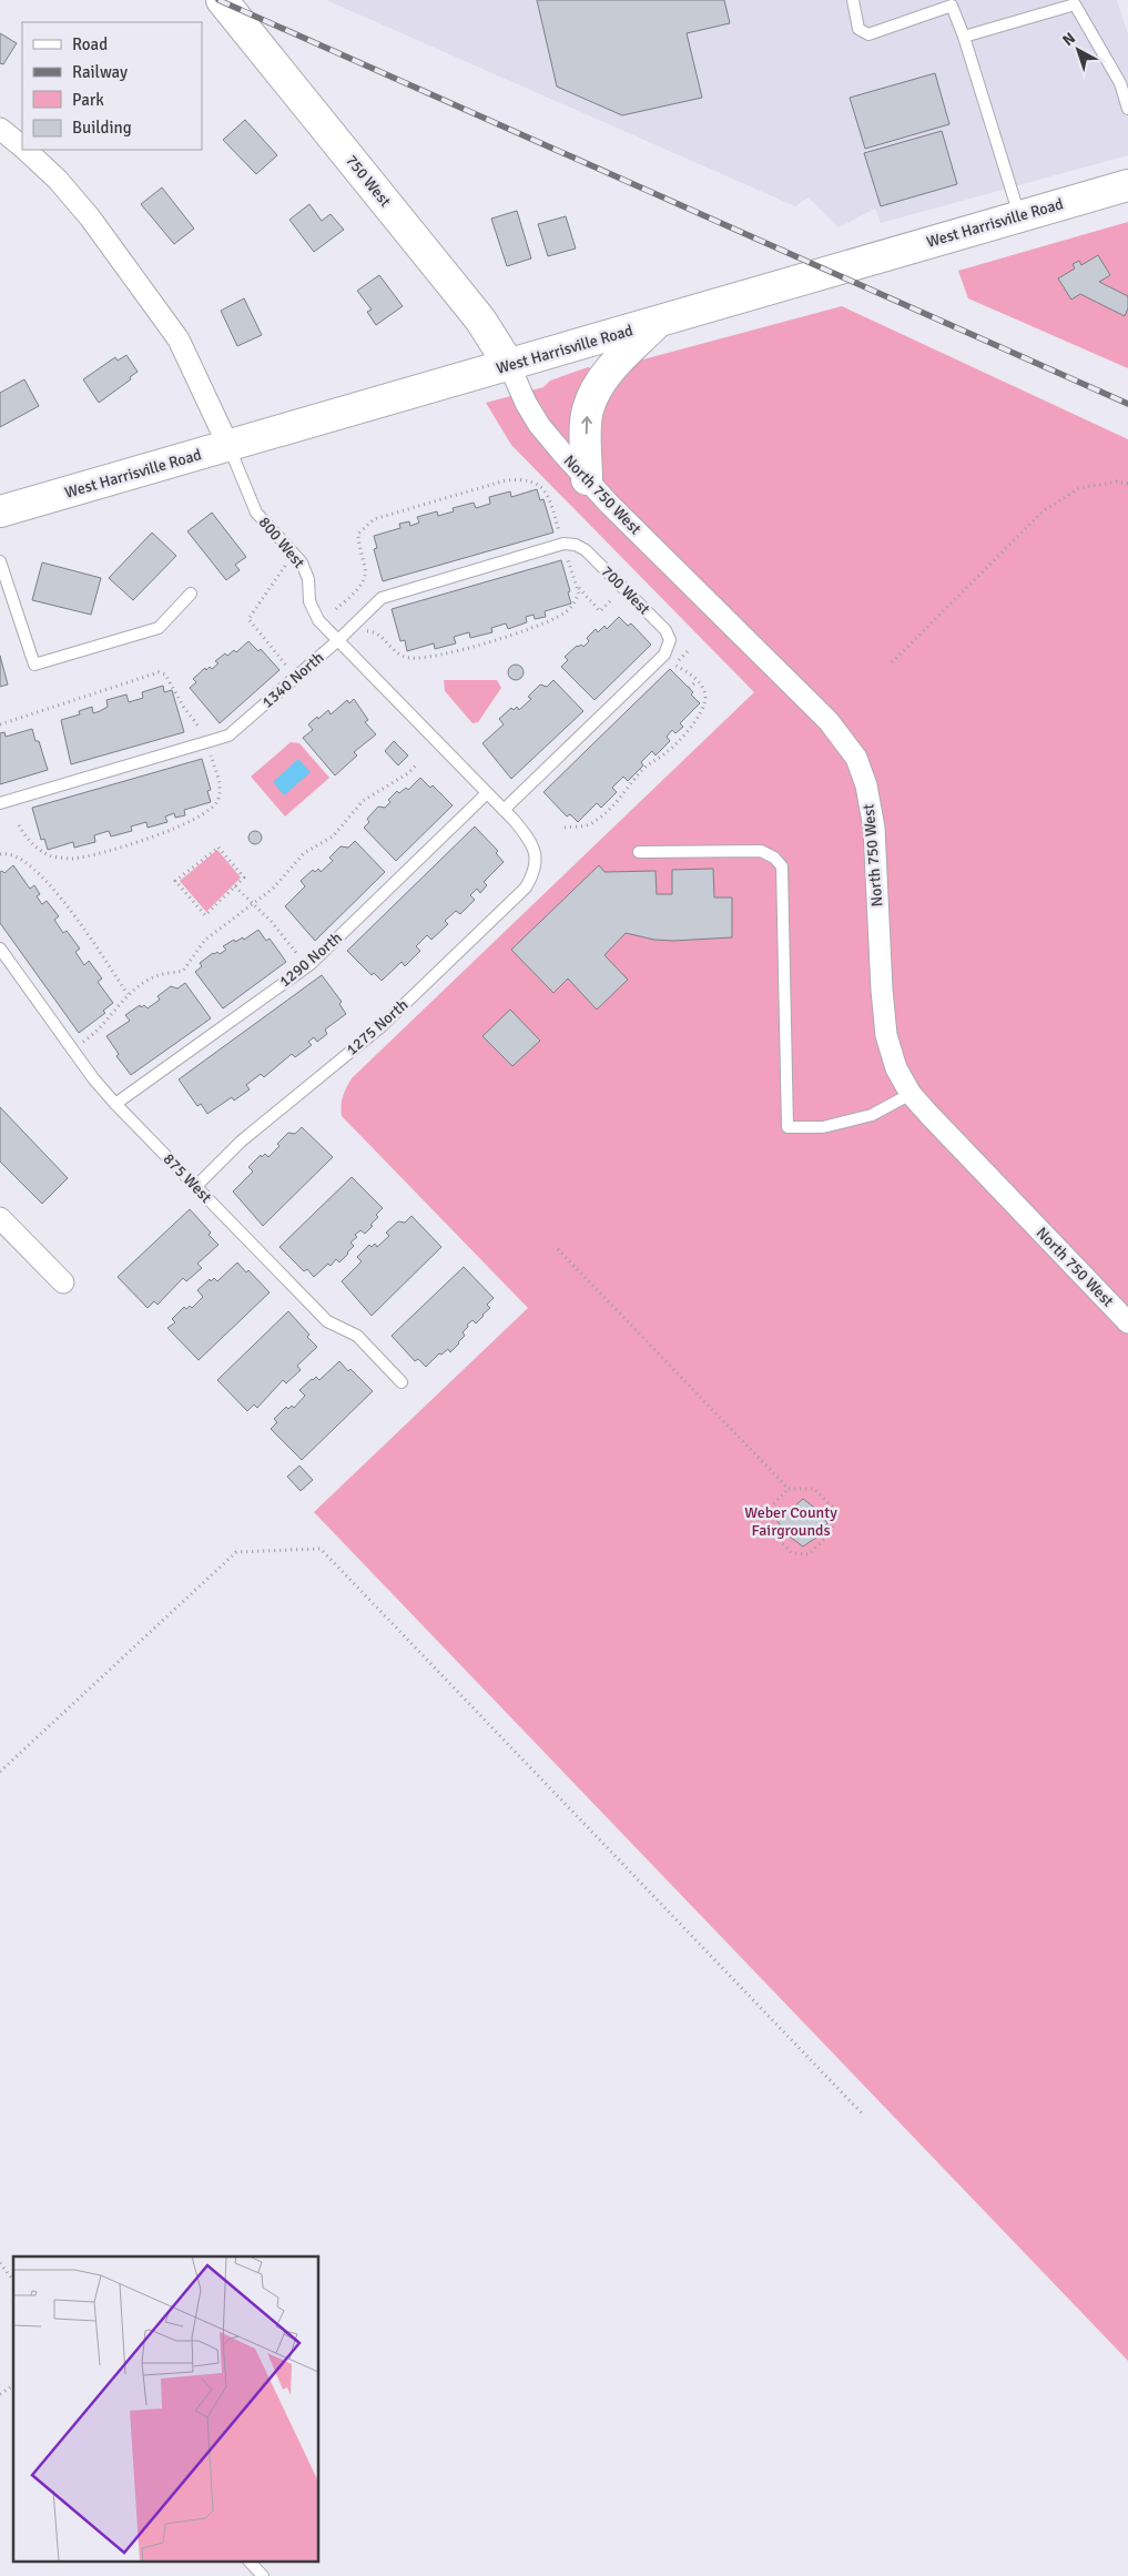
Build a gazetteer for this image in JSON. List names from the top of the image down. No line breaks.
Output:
{"streets":{"main road":["750 West","West Harrisville Road"],"street":["North 750 West","800 West"],"lane":["700 West","1340 North","1290 North","1275 North","875 West"]},"crossings":[["750 West","West Harrisville Road"],["750 West","North 750 West"],["West Harrisville Road","North 750 West"],["West Harrisville Road","800 West"],["800 West","700 West"],["800 West","1340 North"],["800 West","1290 North"],["800 West","1275 North"],["700 West","1340 North"],["1290 North","875 West"],["1275 North","875 West"]],"parks":["Weber County Fairgrounds"],"legend":["Road","Railway","Park","Building"],"north":"top left"}
